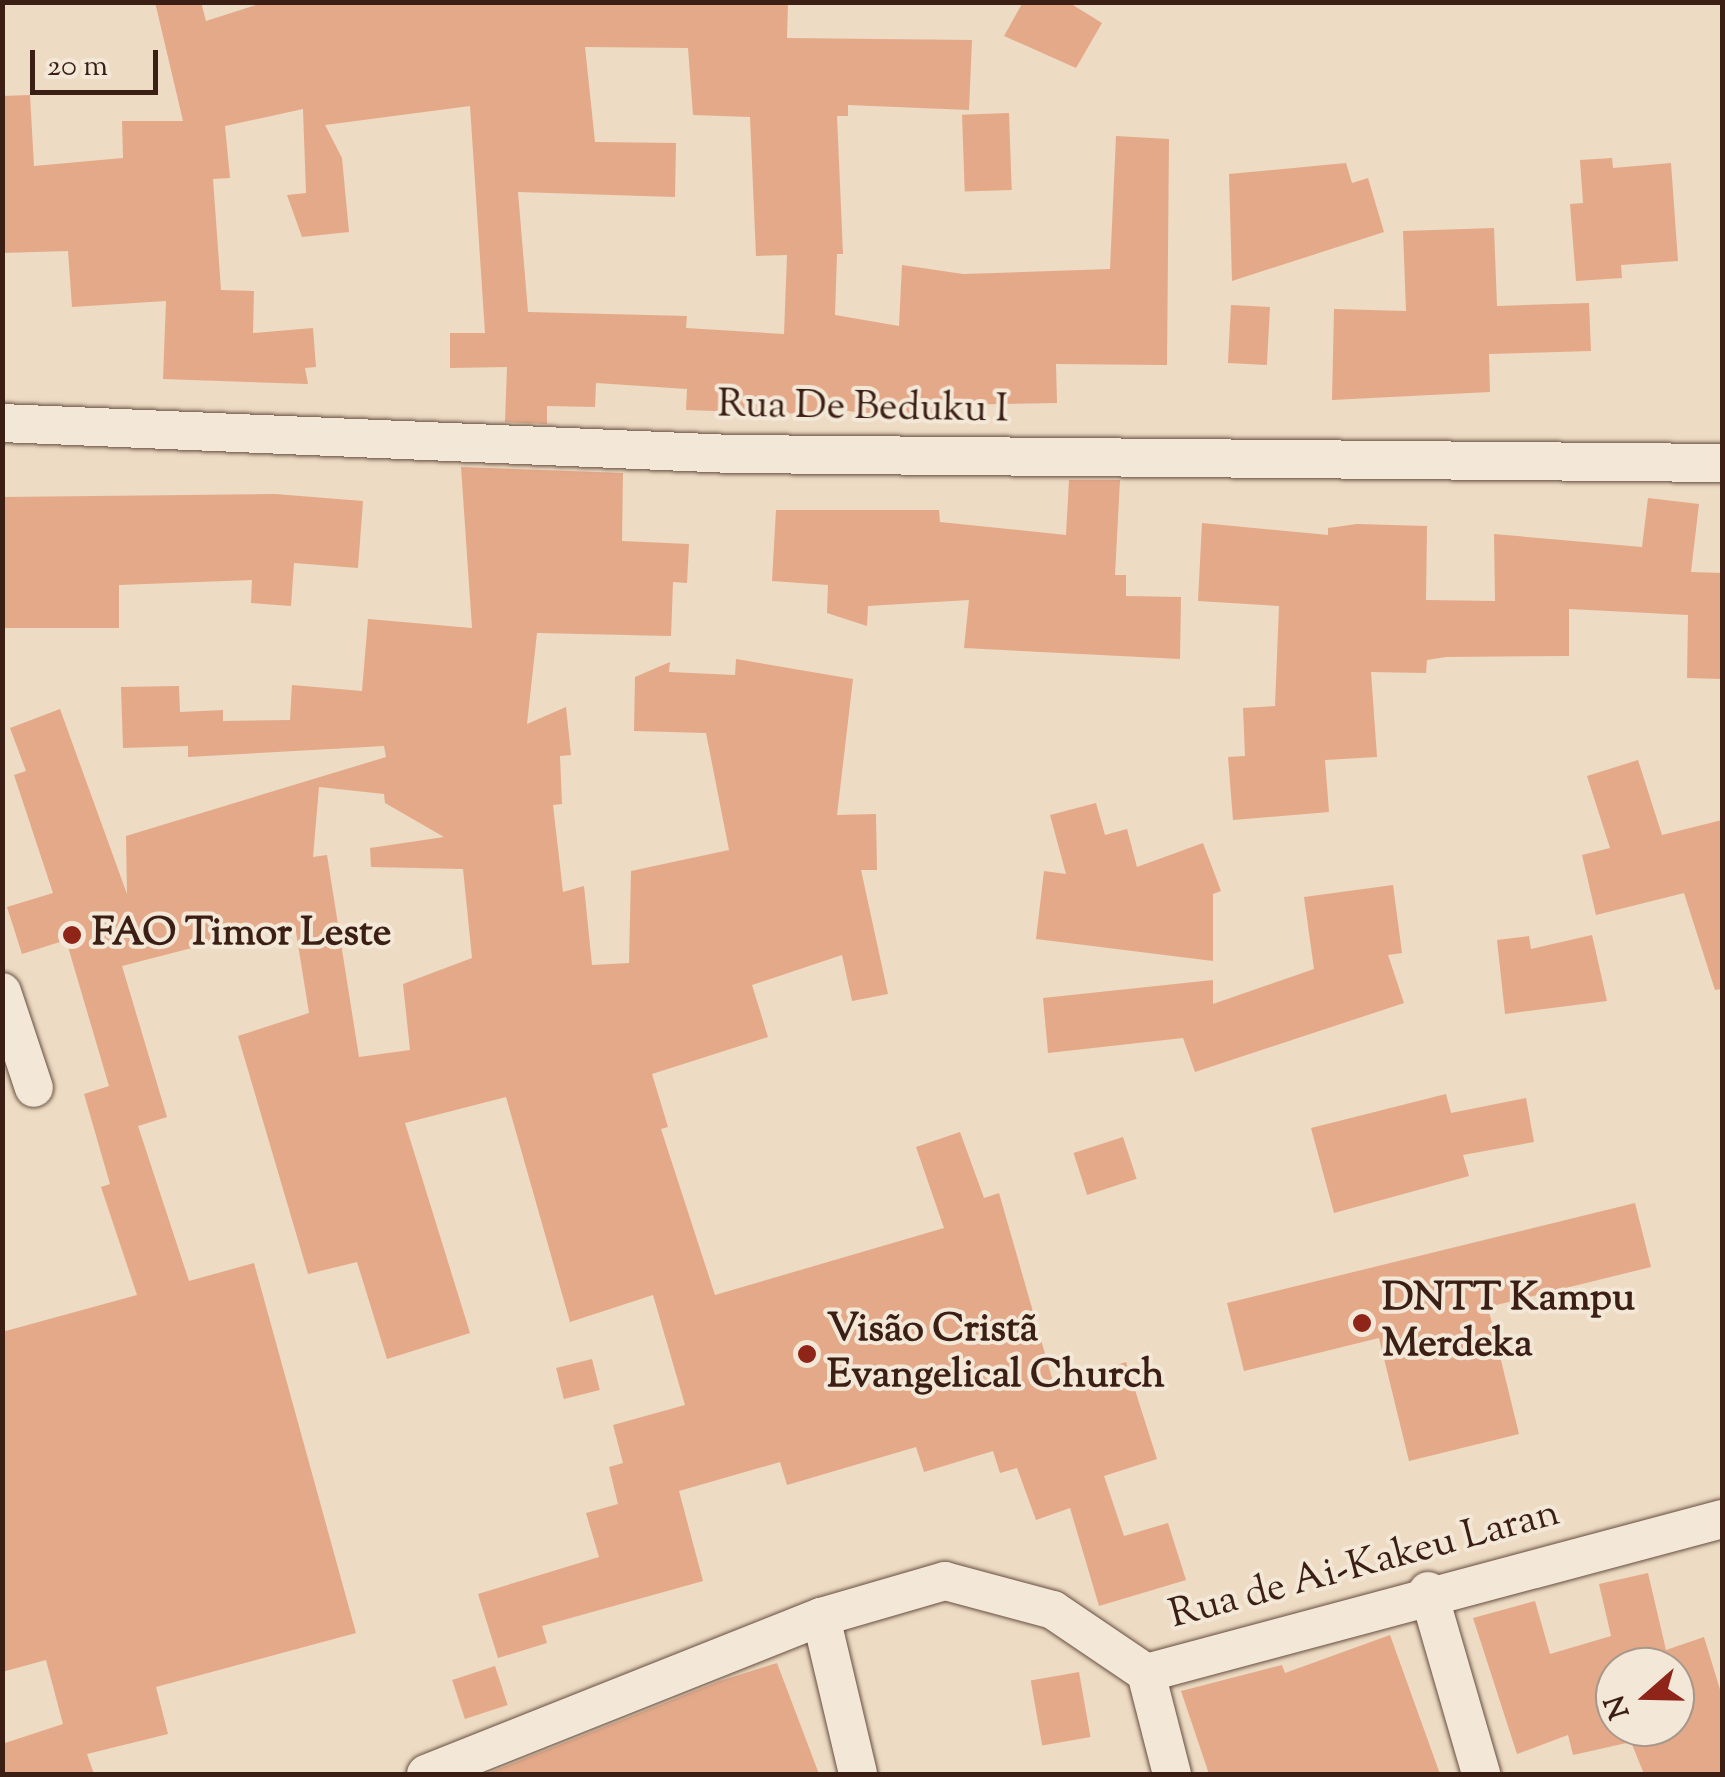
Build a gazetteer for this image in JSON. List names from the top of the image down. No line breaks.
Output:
{"streets":{"street":["Rua De Beduku I","Rua de Ai-Kakeu Laran"]},"places":["FAO Timor Leste","DNTT Kampu Merdeka","Visão Cristã Evangelical Church"],"scale_bar":"20 m","north":"left"}
